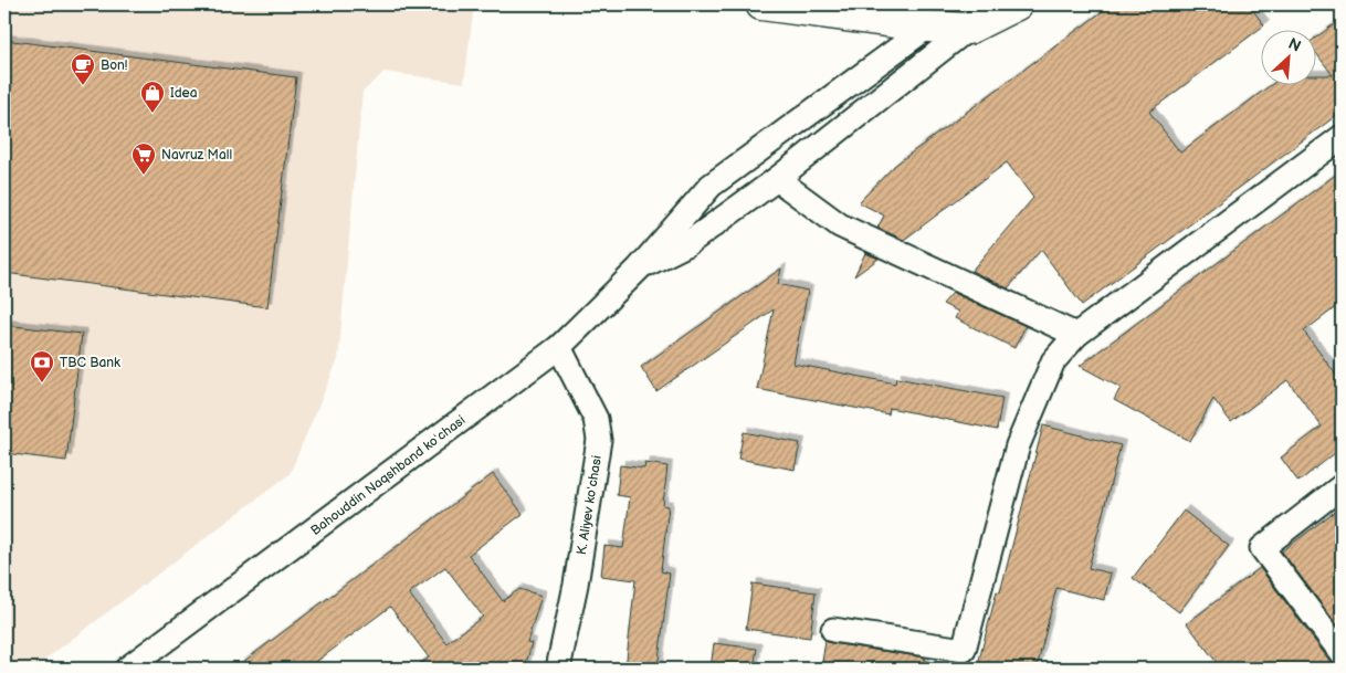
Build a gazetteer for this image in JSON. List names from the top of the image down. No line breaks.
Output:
{"streets":{"street":["Bahouddin Naqshband koʻchasi","K. Aliyev koʻchasi"]},"crossings":[["Bahouddin Naqshband koʻchasi","K. Aliyev koʻchasi"]],"places":{"cafe":["Bon!"],"shop":["Idea"],"supermarket":["Navruz Mall"],"bank":["TBC Bank"]},"north":"top right"}
